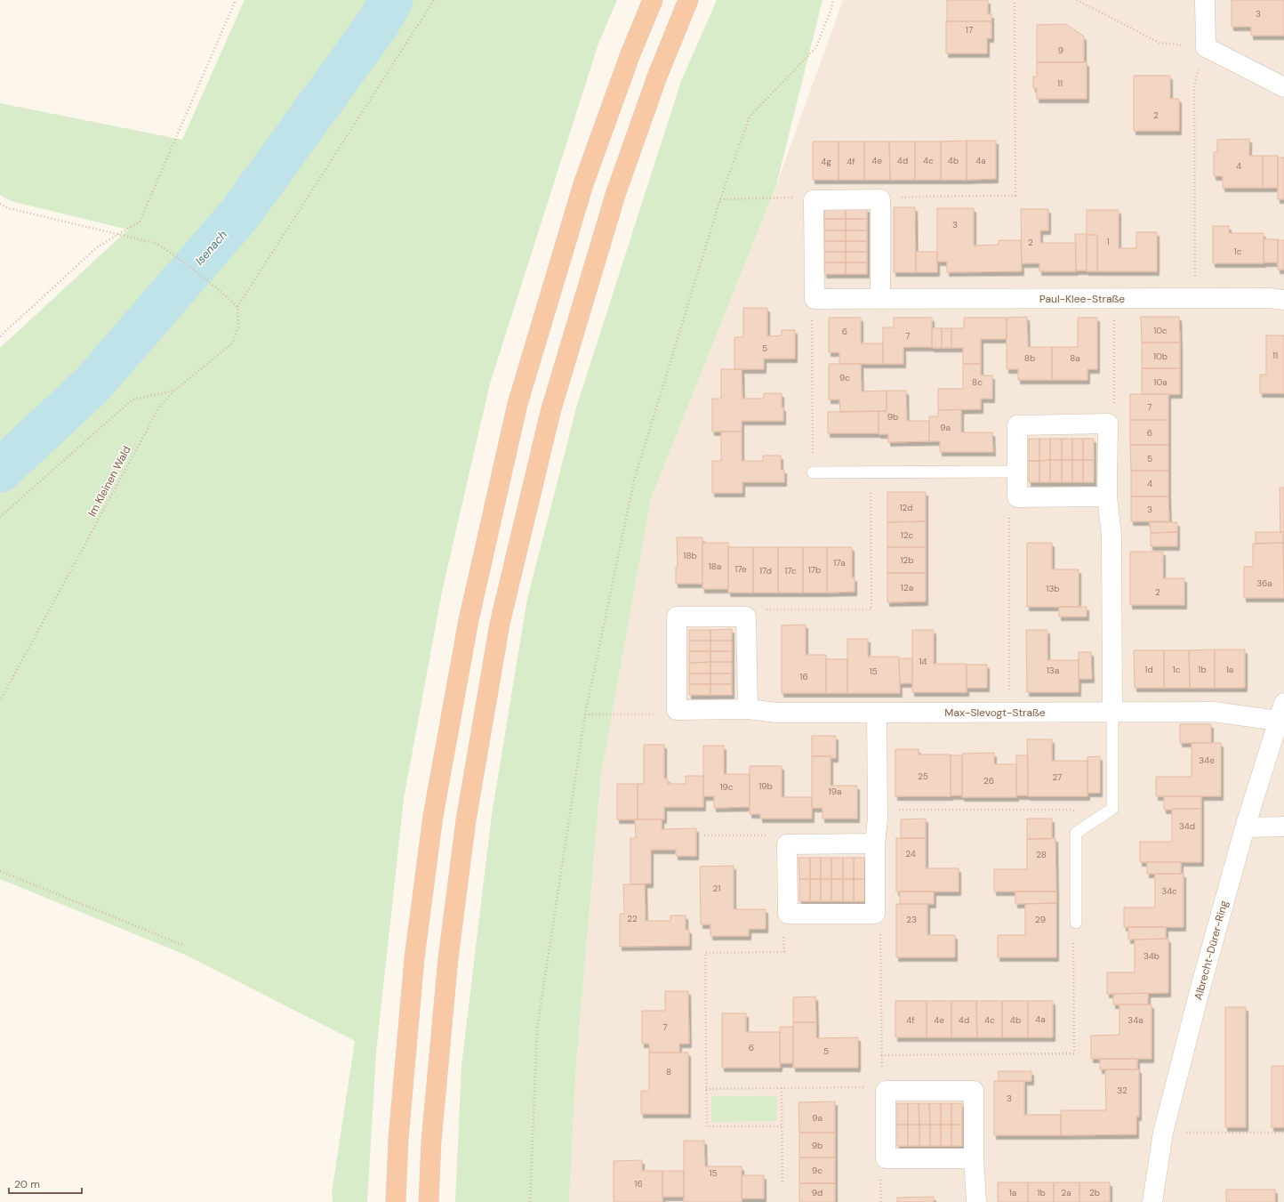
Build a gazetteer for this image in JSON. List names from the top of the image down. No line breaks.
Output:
{"streets":{"street":["Paul-Klee-Straße","Max-Slevogt-Straße","Albrecht-Dürer-Ring"],"path":["Im Kleinen Wald"]},"crossings":[["Max-Slevogt-Straße","Albrecht-Dürer-Ring"]],"water":["Isenach"],"house_numbers":["3","17","9","11","2","4e","4d","4c","4b","4a","4g","4f","4","3","1","2","1c","10c","6","7","5","11","10b","8b","8a","9c","8c","10a","7","9b","9a","6","5","4","12d","3","12c","18b","12b","17a","18a","17e","17b","17d","17c","36a","12a","13b","2","14","1d","1c","1b","1a","13a","15","16","34e","25","27","26","19b","19c","19a","34d","24","28","21","34c","22","23","29","34b","4a","4f","4e","4d","4c","4b","34a","7","6","5","8","32","3","9a","9b","9c","15","16","9d","1a","1b","2a","2b"],"scale_bar":"20 m"}
